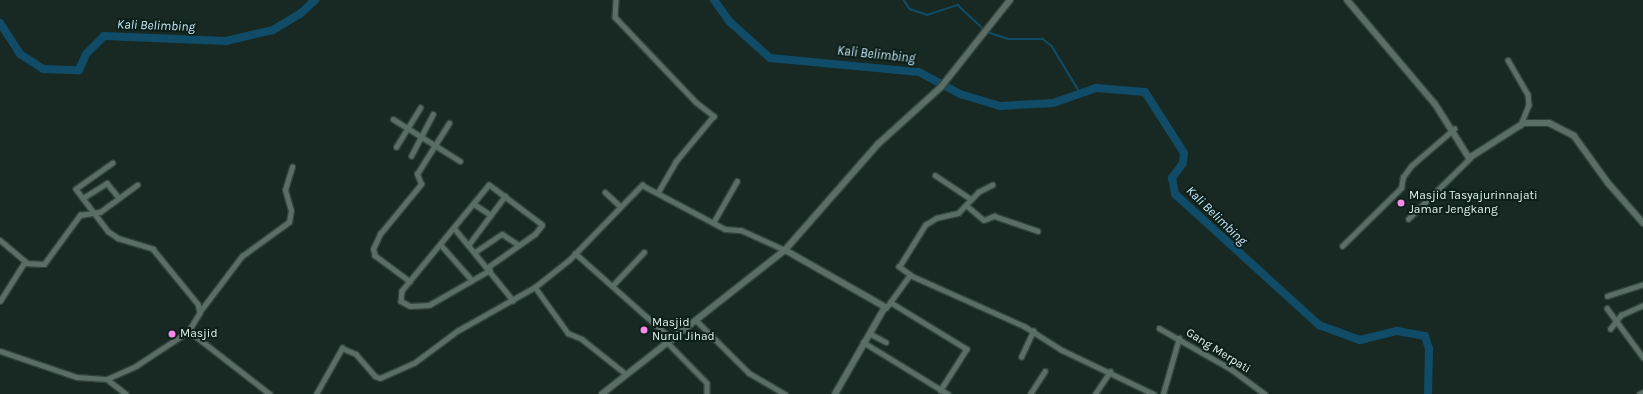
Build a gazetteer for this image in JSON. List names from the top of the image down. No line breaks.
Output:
{"streets":{"street":["Gang Merpati"]},"water":["Kali Belimbing"],"places":["Masjid Tasyajurinnajati Jamar Jengkang","Masjid Nurul Jihad","Masjid"]}
